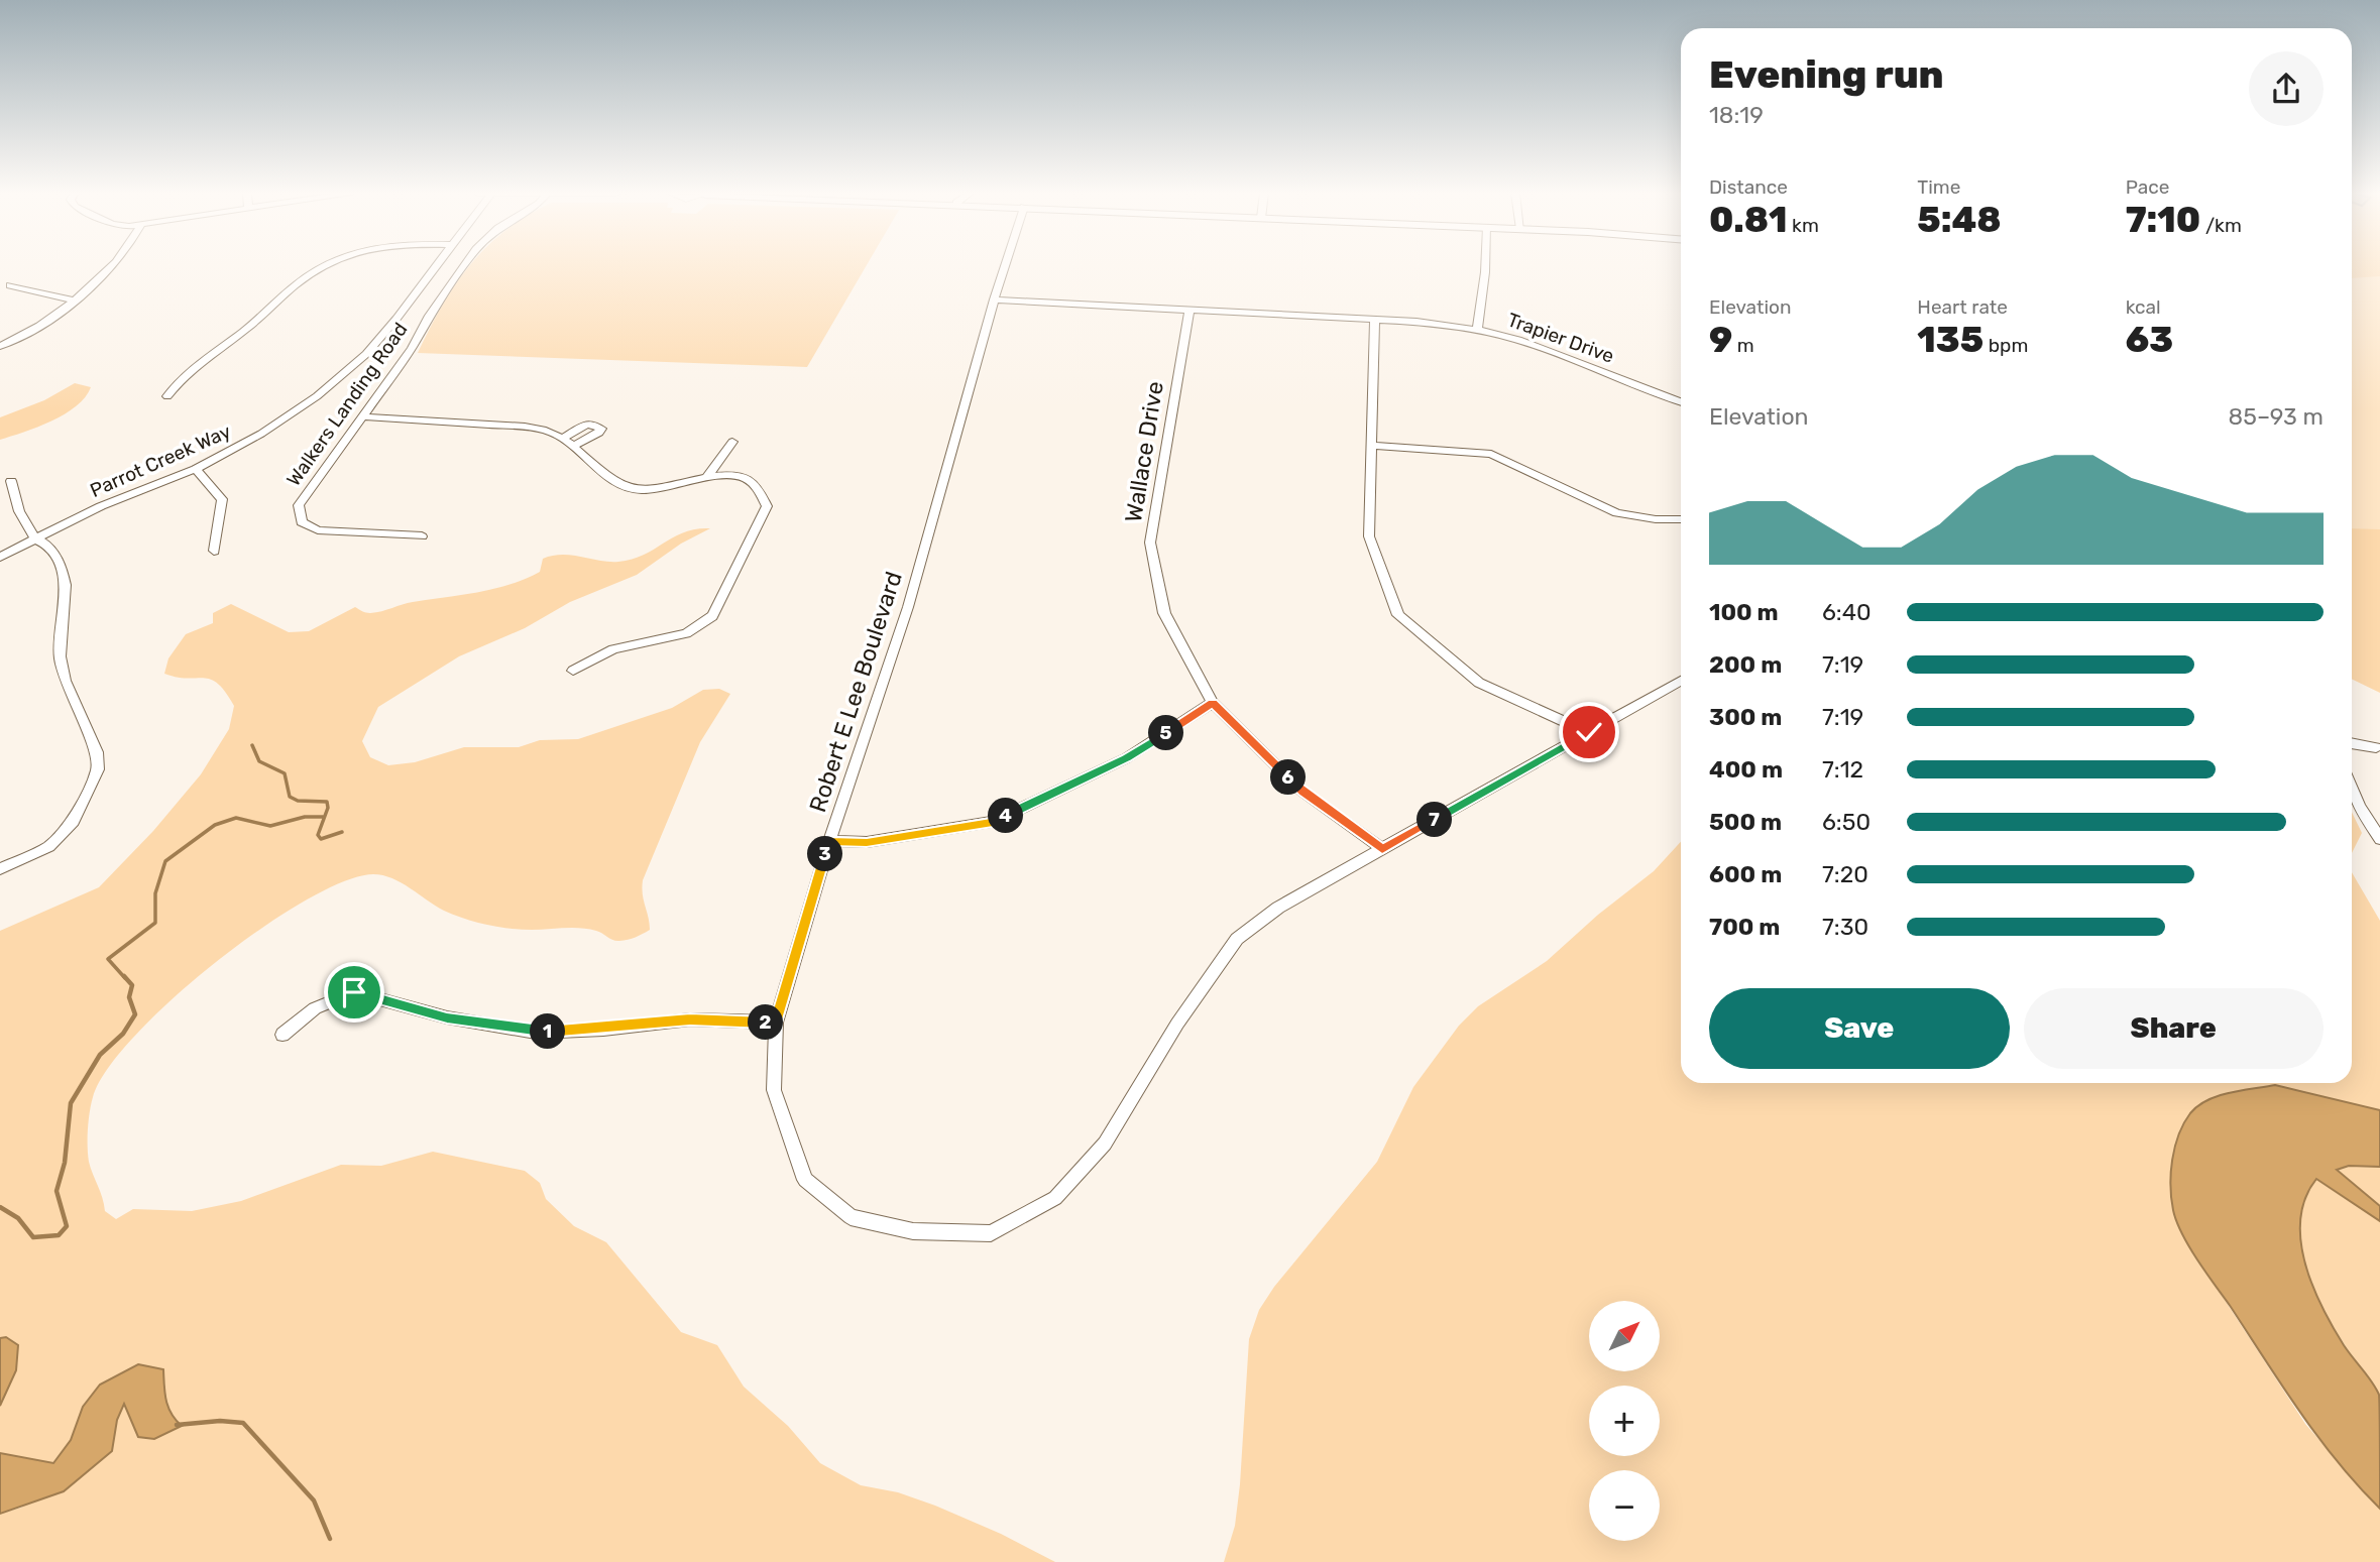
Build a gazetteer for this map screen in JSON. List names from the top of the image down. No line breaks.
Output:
{"streets":{"street":["Trapier Drive","Walkers Landing Road","Wallace Drive","Parrot Creek Way","Robert E Lee Boulevard"]},"crossings":[["Trapier Drive","Wallace Drive"],["Trapier Drive","Robert E Lee Boulevard"],["Wallace Drive","Robert E Lee Boulevard"]],"north":"top right","page":{"heading":["Evening run","18:19"],"stats":[["Distance","0.81 km"],["Time","5:48"],["Pace","7:10 /km"],["Elevation","9 m"],["Heart rate","135 bpm"],["kcal","63"]],"chart":["Elevation","85–93 m"],"list":[{"name":"100 m","note":"6:40"},{"name":"200 m","note":"7:19"},{"name":"300 m","note":"7:19"},{"name":"400 m","note":"7:12"},{"name":"500 m","note":"6:50"},{"name":"600 m","note":"7:20"},{"name":"700 m","note":"7:30"}],"pins":["5","6","4","7","3","2","1"],"buttons":["Save","Share"],"map_buttons":["+","−"]}}
